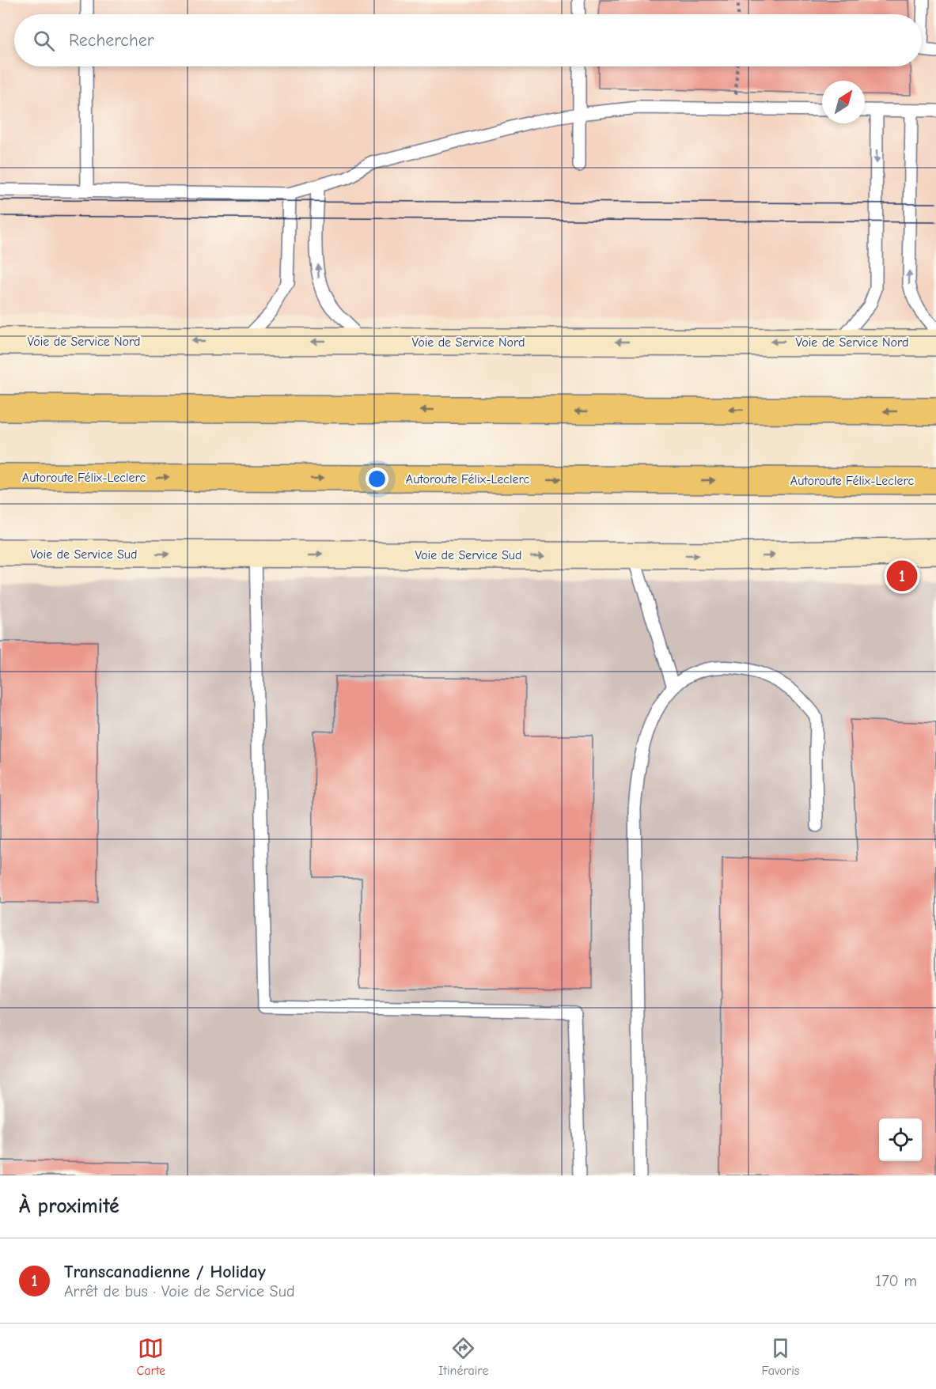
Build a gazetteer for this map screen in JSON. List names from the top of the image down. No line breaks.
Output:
{"streets":{"highway":["Autoroute Félix-Leclerc"],"main road":["Voie de Service Nord","Voie de Service Sud"]},"one_way":["Voie de Service Nord","Voie de Service Sud"],"north":"top right","page":{"search":"Rechercher","pins":"1","heading":"À proximité","list":[{"mark":"1","name":"Transcanadienne / Holiday","note":"Arrêt de bus · Voie de Service Sud","value":"170 m"}],"nav":["Carte","Itinéraire","Favoris"]}}
